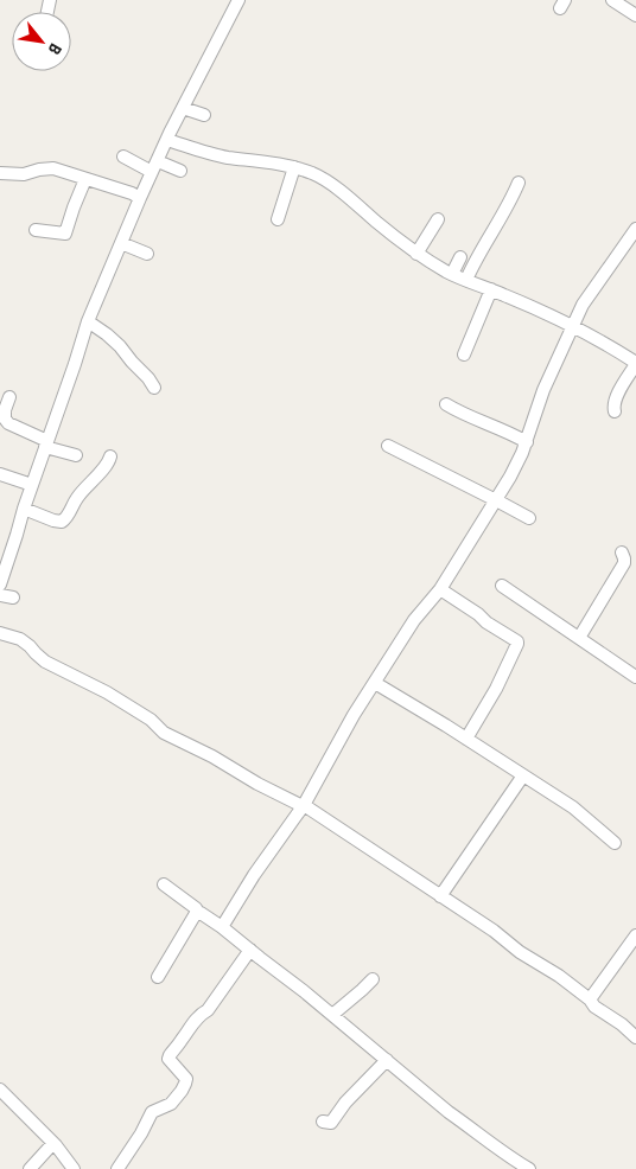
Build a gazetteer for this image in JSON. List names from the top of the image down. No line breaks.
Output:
{"north":"bottom right"}
